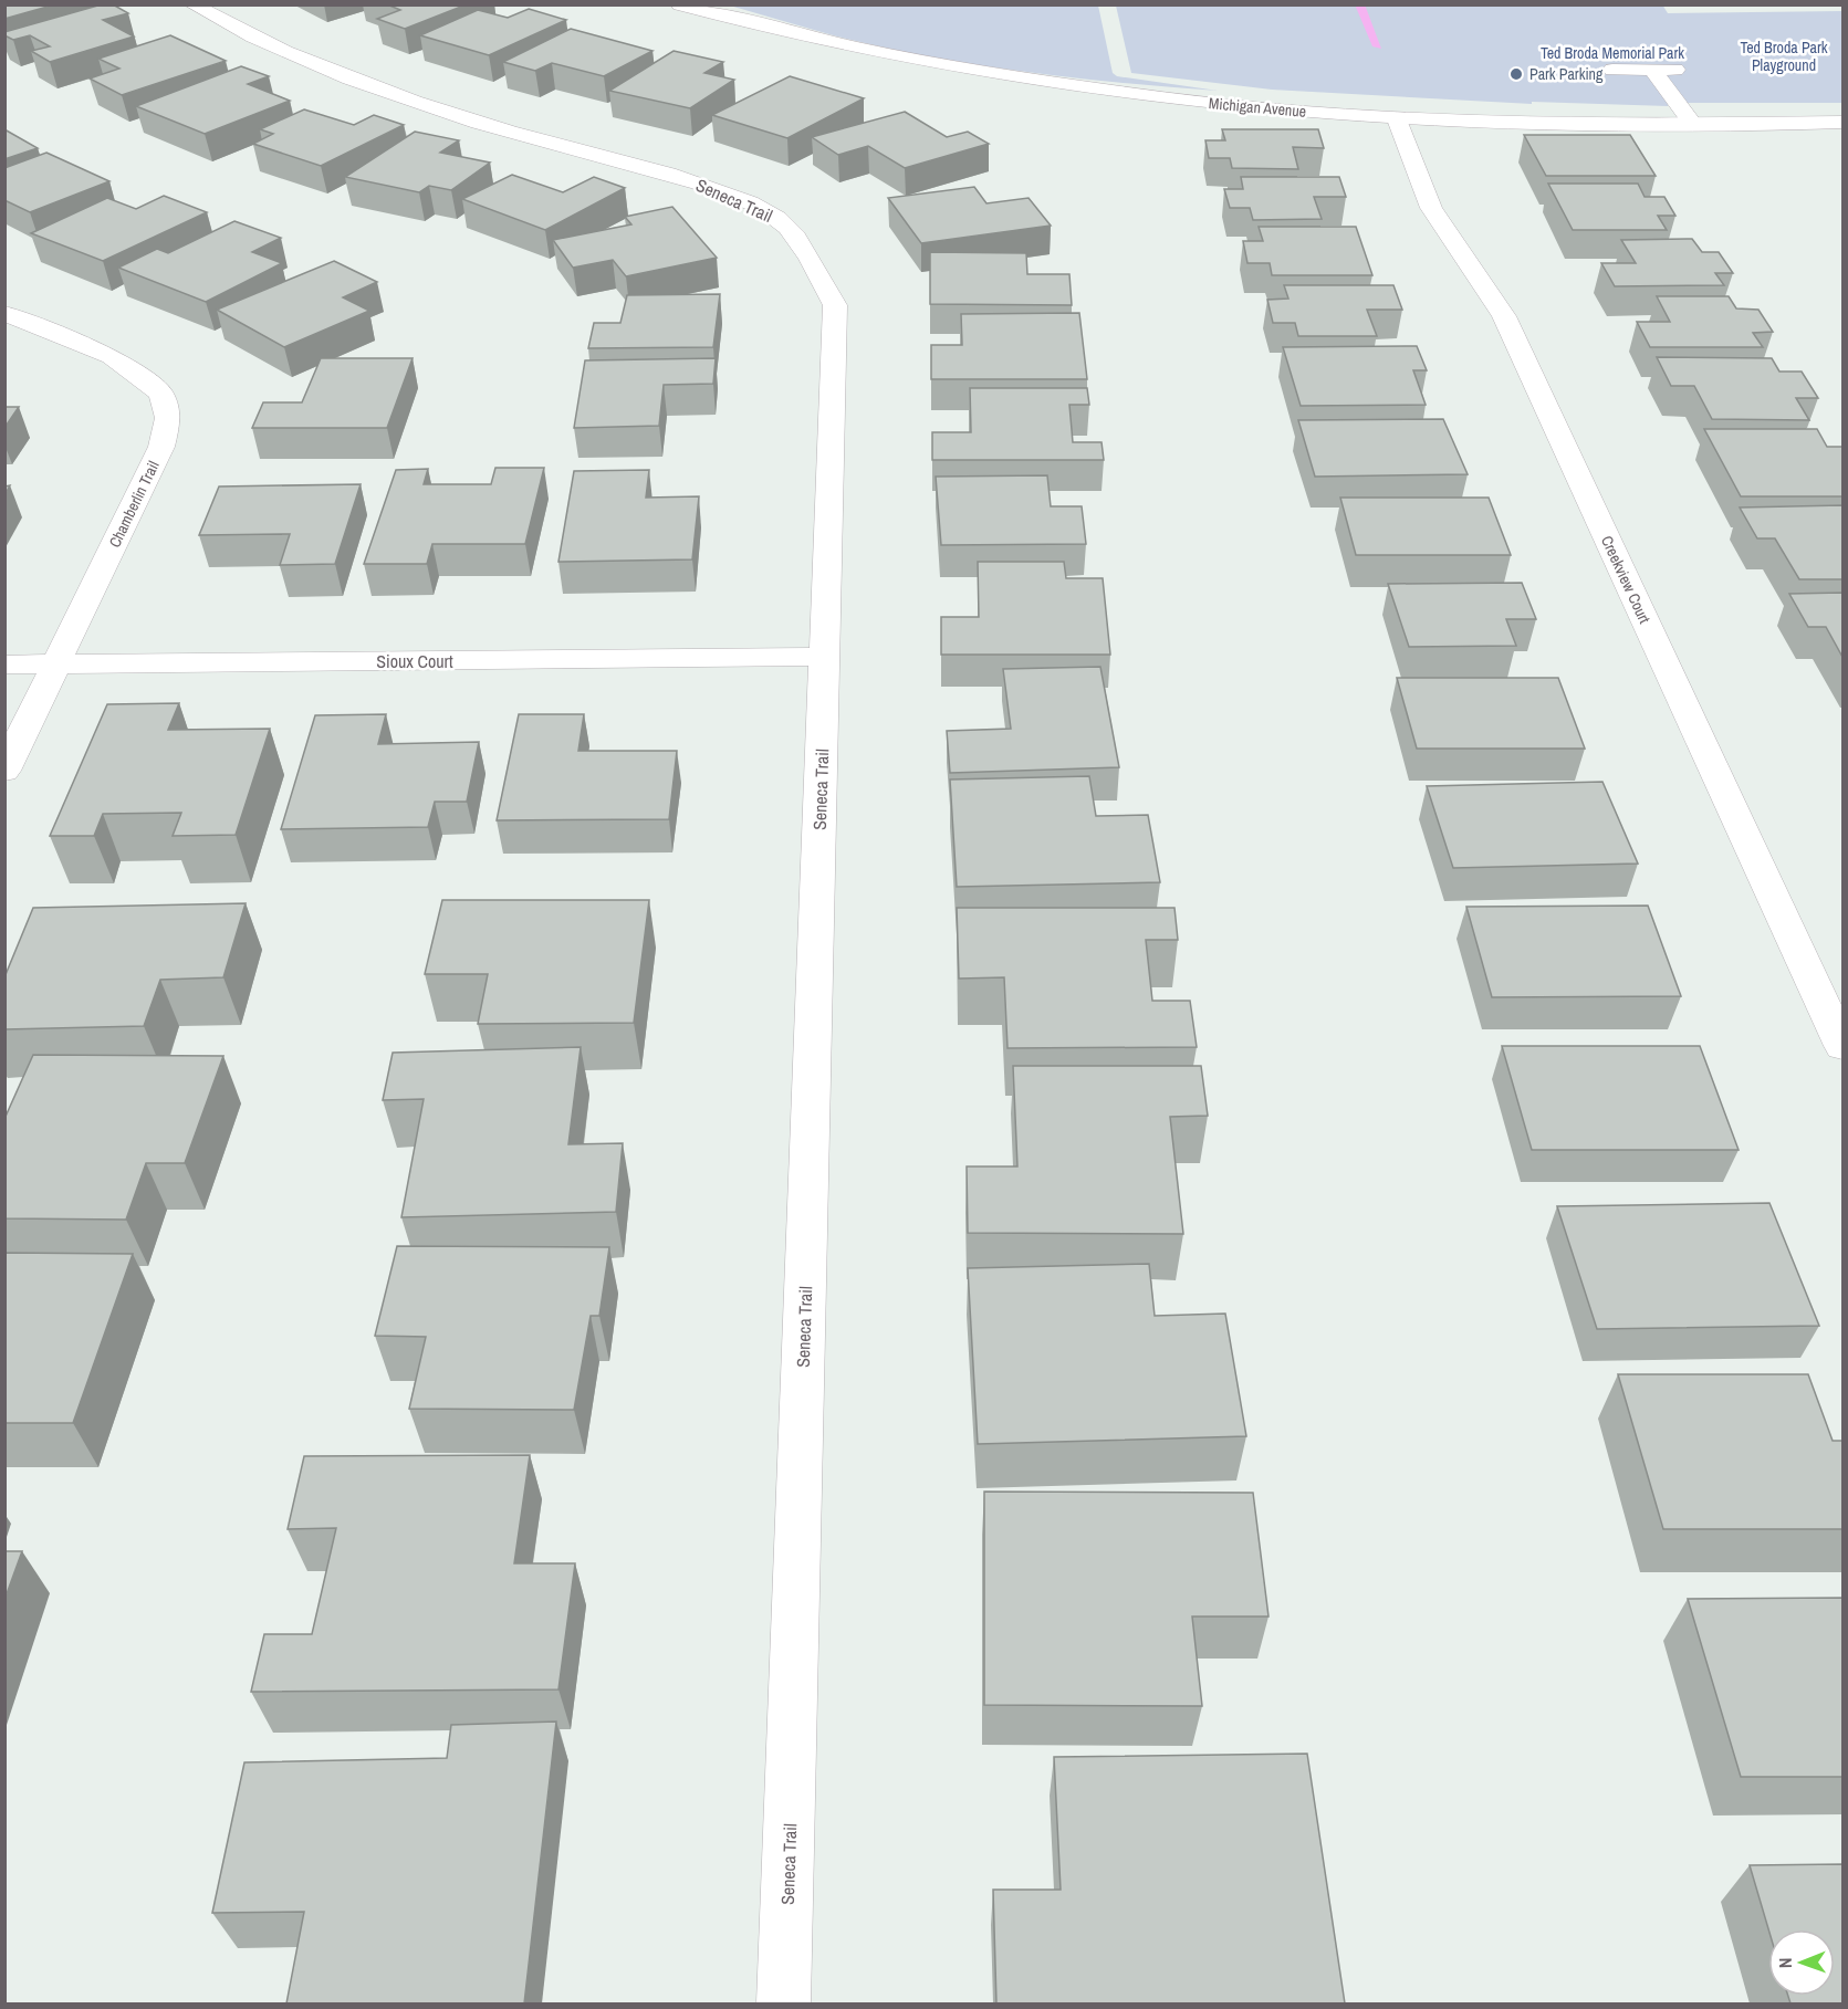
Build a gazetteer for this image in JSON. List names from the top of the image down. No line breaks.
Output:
{"streets":{"street":["Michigan Avenue","Seneca Trail","Chamberlin Trail","Creekview Court","Sioux Court"]},"crossings":[["Michigan Avenue","Creekview Court"],["Seneca Trail","Sioux Court"],["Chamberlin Trail","Sioux Court"]],"parks":["Ted Broda Park Playground","Ted Broda Memorial Park"],"places":["Park Parking"],"north":"left"}
